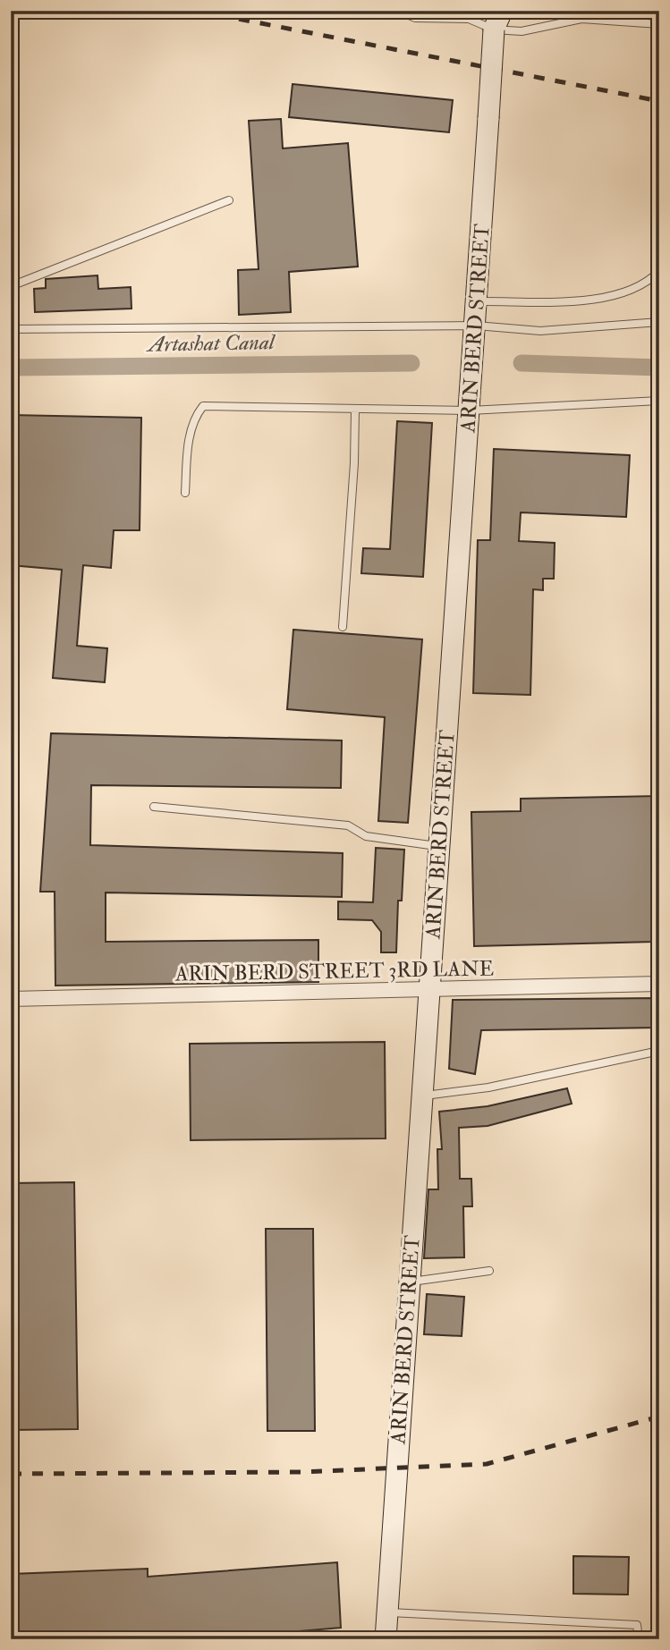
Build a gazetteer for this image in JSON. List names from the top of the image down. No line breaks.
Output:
{"streets":{"street":["ARIN BERD STREET","ARIN BERD STREET 3RD LANE"]},"crossings":[["ARIN BERD STREET","ARIN BERD STREET 3RD LANE"]],"water":["Artashat Canal"]}
